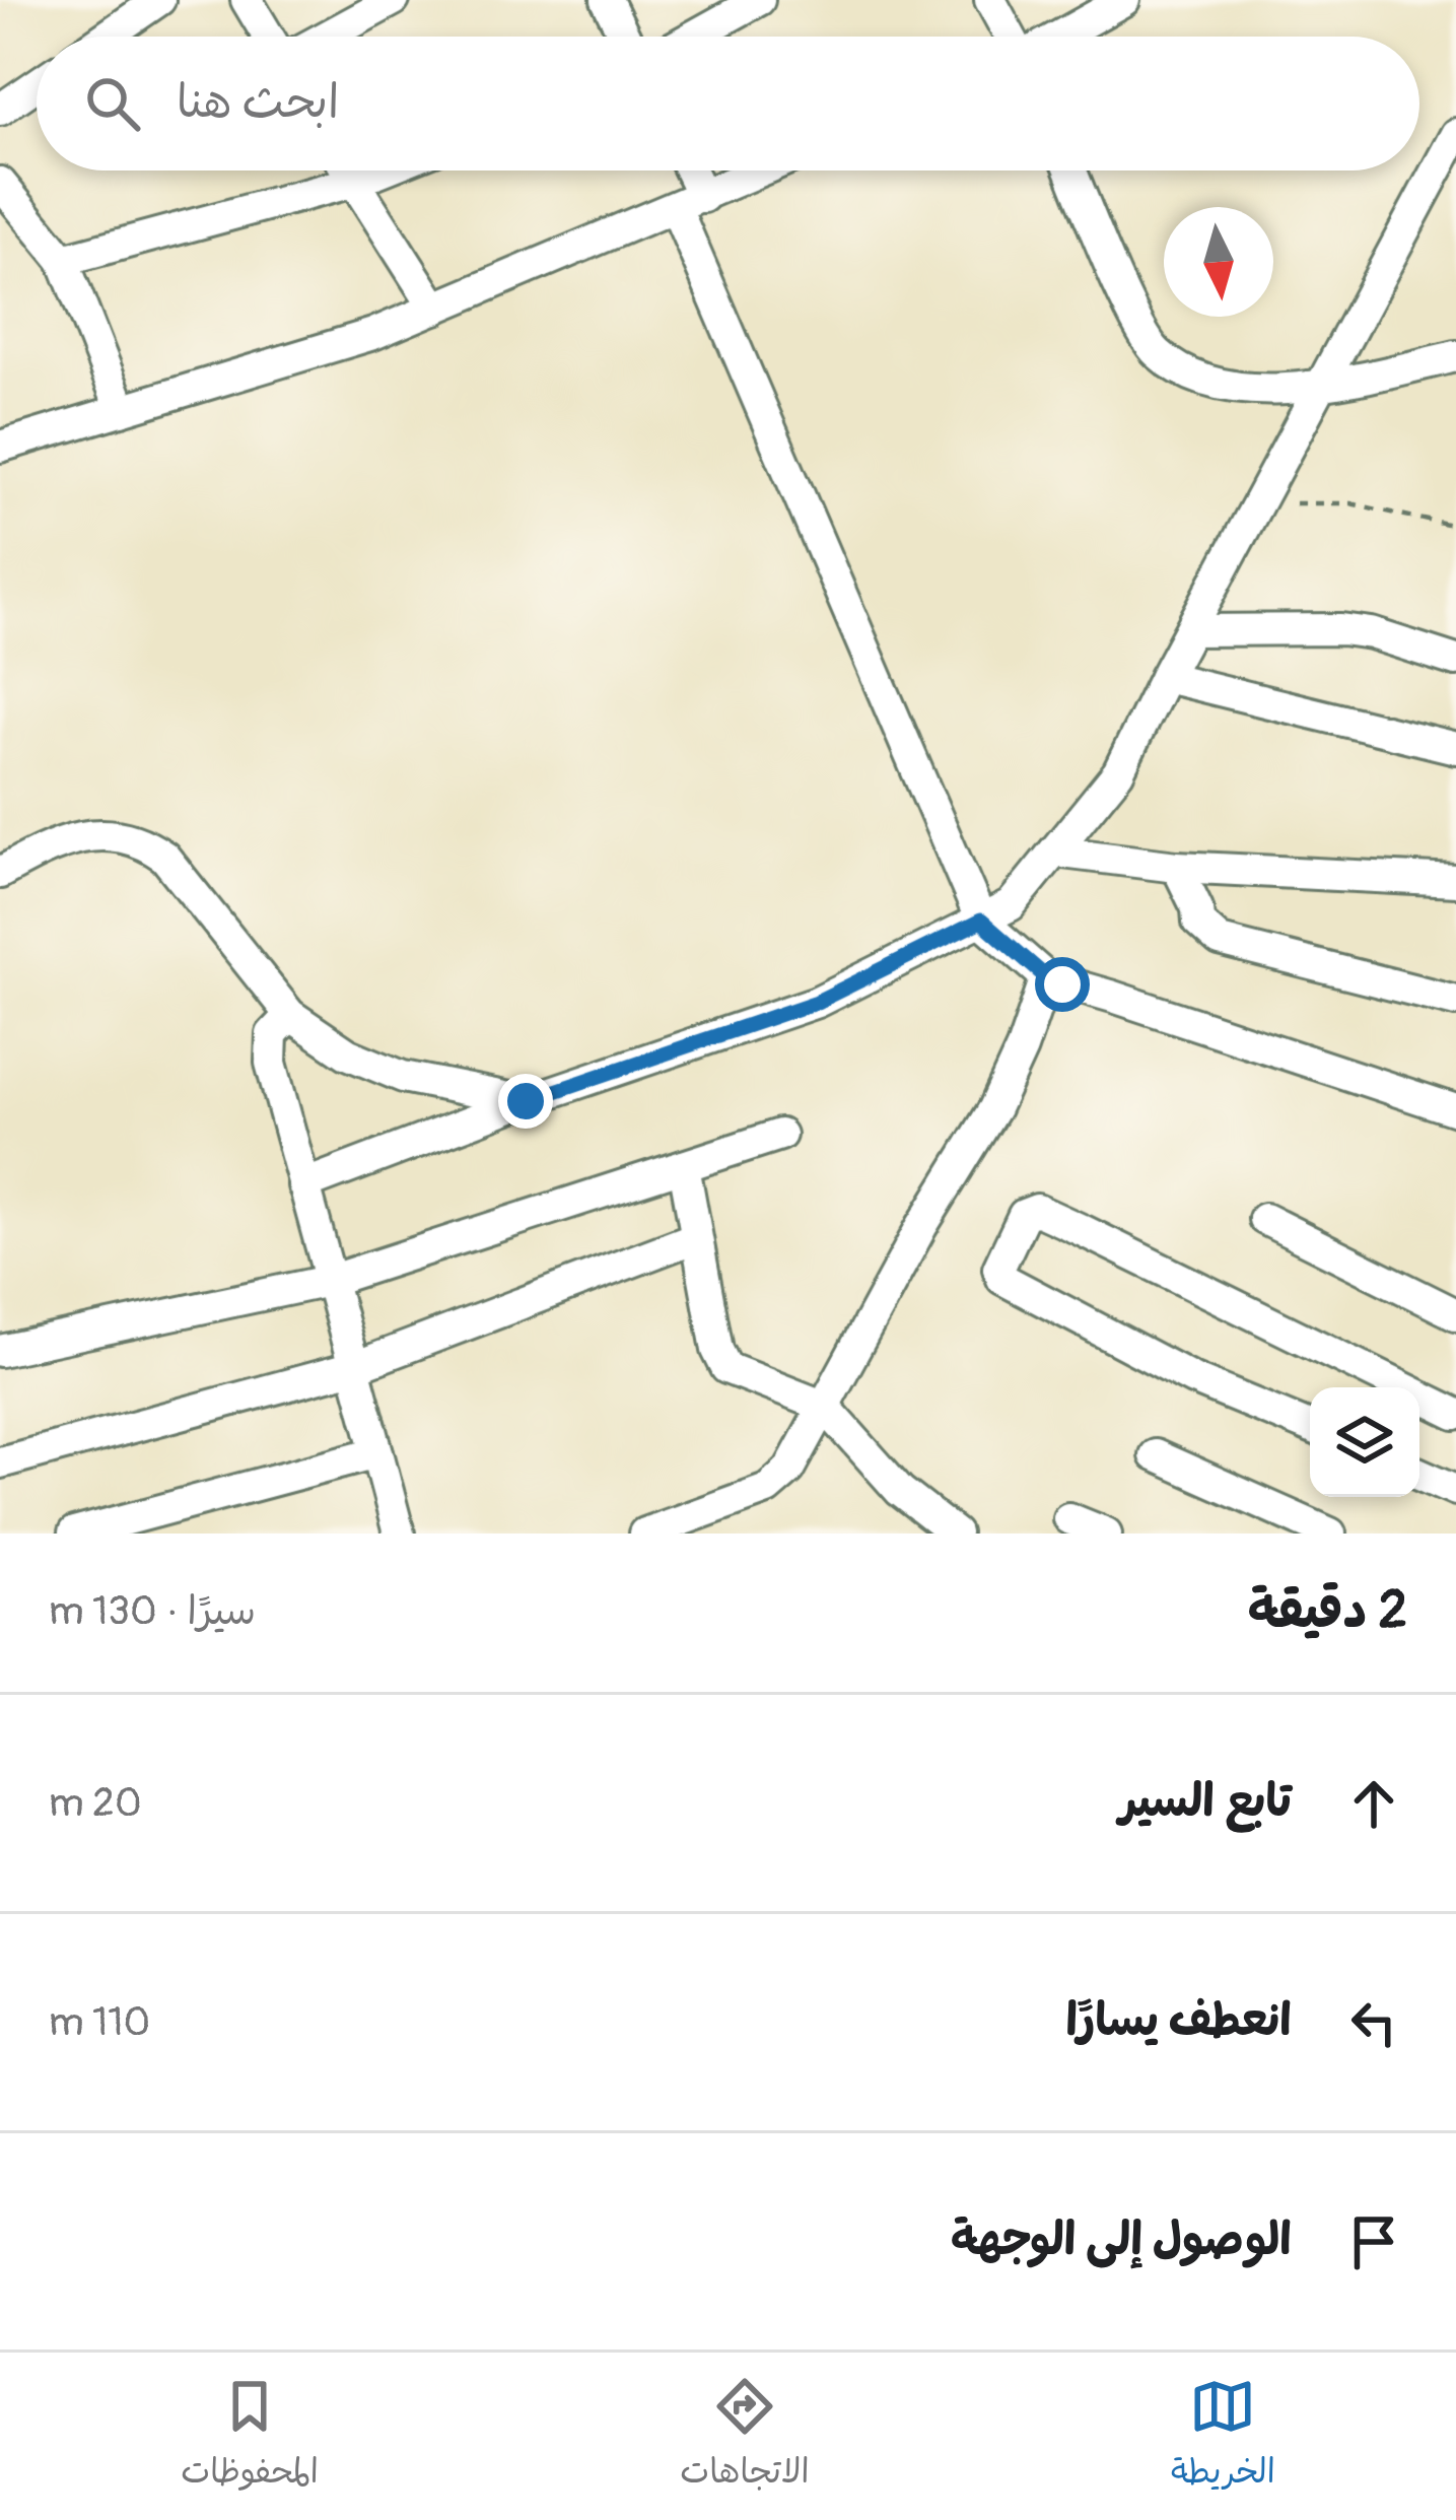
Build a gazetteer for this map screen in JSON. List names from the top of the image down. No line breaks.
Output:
{"north":"bottom","page":{"search":"ابحث هنا","heading":["2 دقيقة","سيرًا · 130 m"],"list":[["تابع السير","20 m"],["انعطف يسارًا","110 m"],"الوصول إلى الوجهة"],"nav":["الخريطة","الاتجاهات","المحفوظات"]}}
